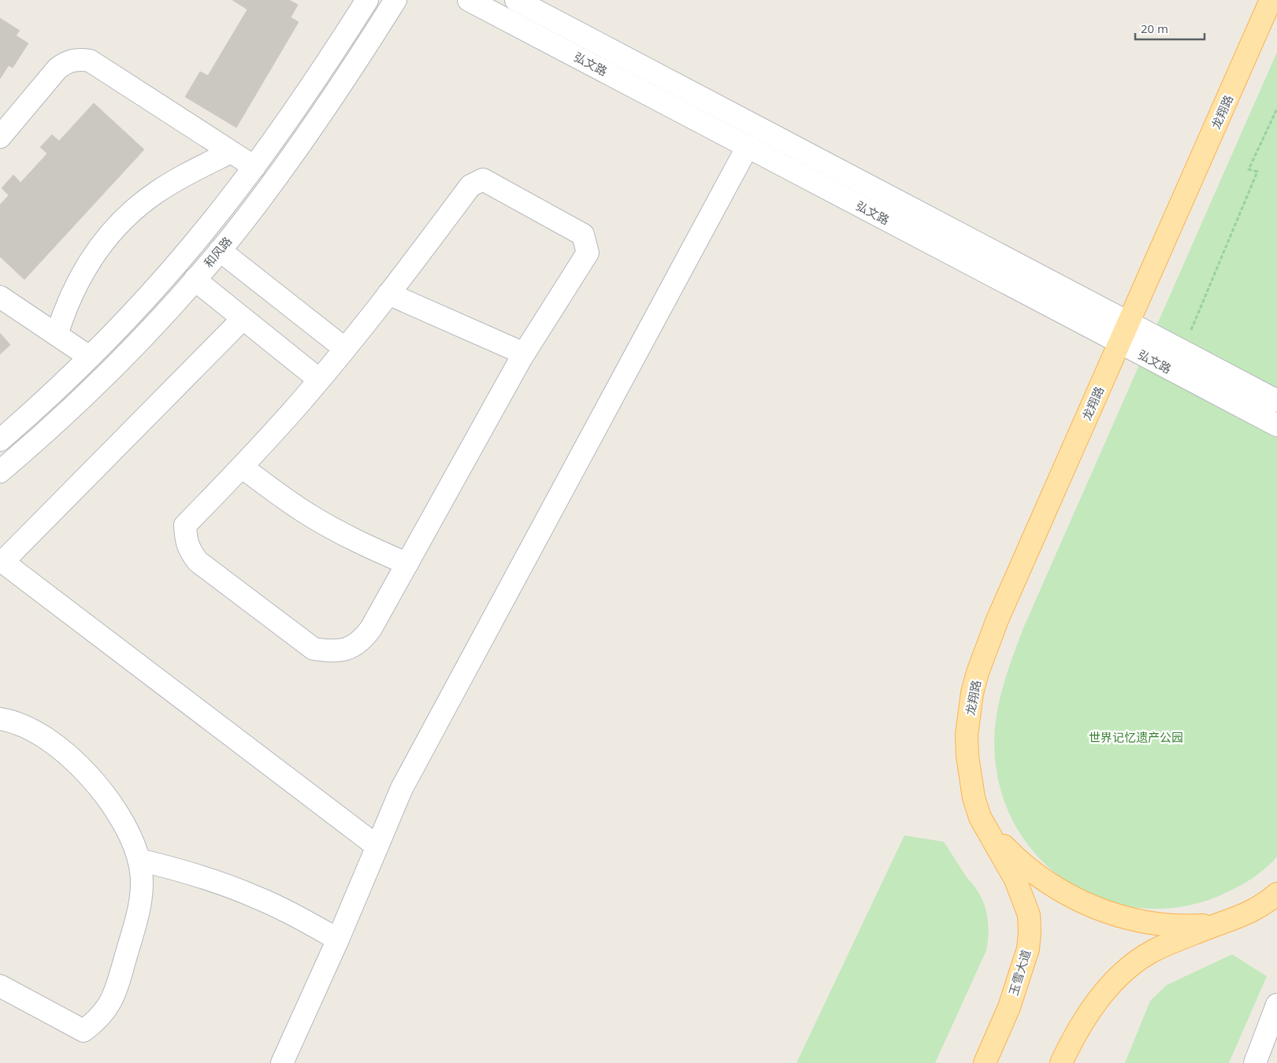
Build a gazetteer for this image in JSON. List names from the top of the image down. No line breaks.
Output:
{"streets":{"main road":["龙翔路","玉雪大道"],"street":["弘文路","和风路"]},"crossings":[["弘文路","龙翔路"],["龙翔路","玉雪大道"]],"parks":["世界记忆遗产公园"],"scale_bar":"20 m"}
